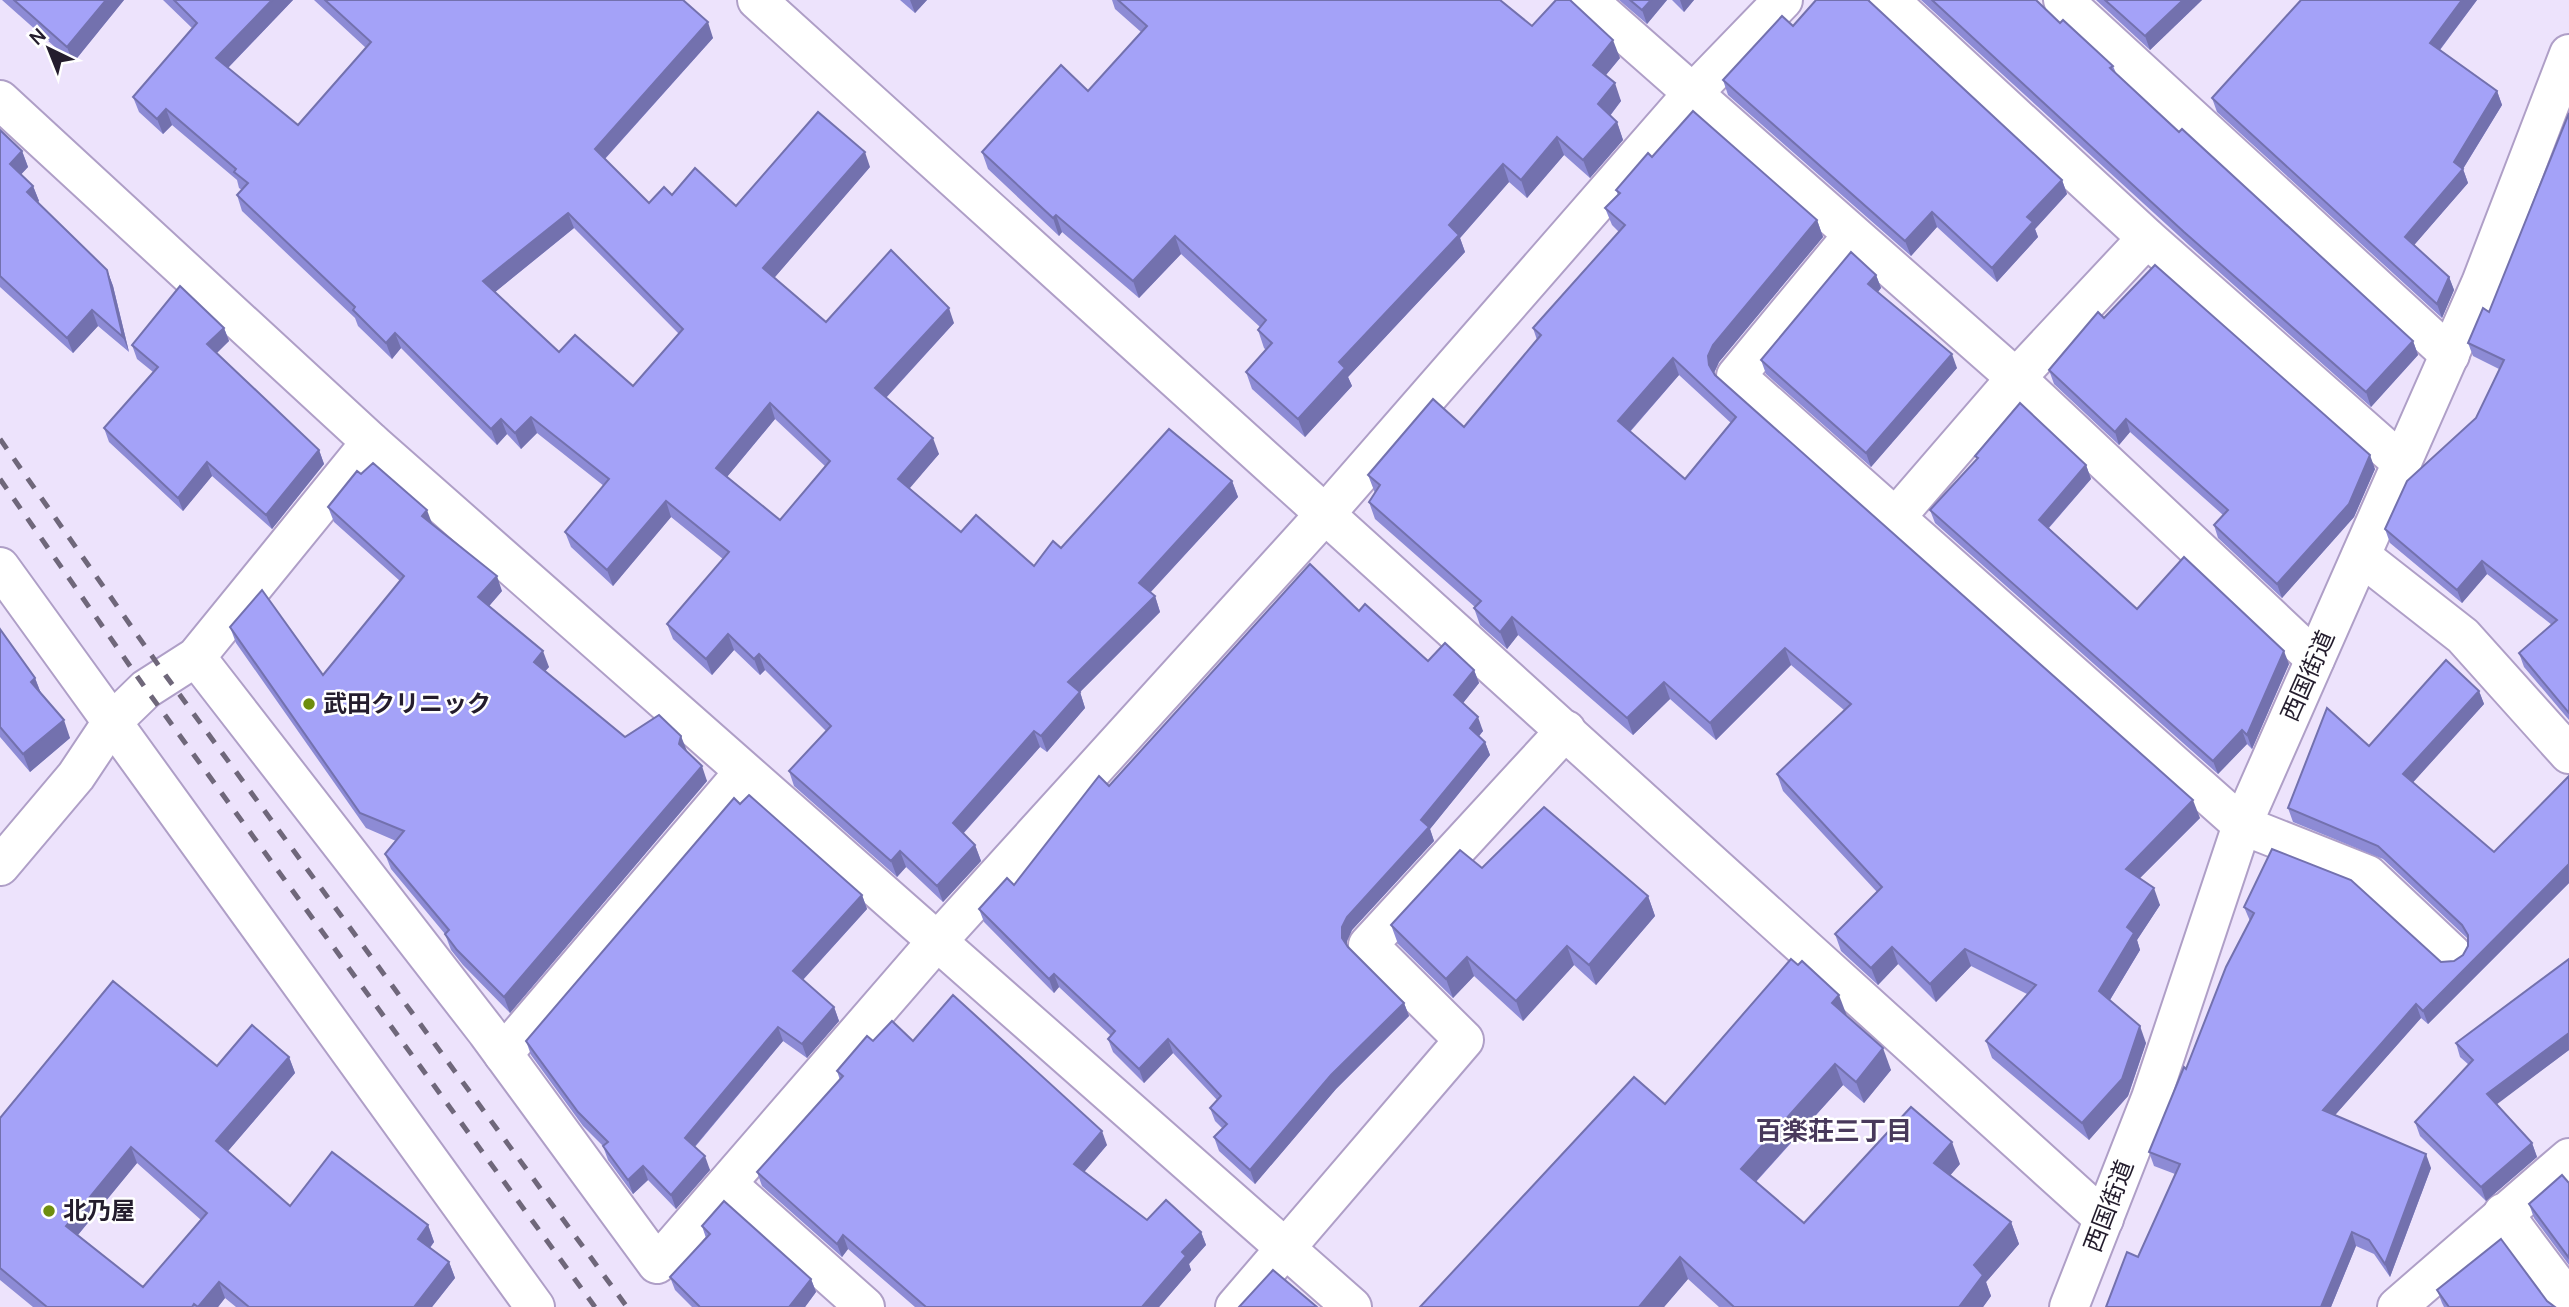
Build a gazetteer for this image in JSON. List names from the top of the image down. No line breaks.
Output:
{"streets":{"street":["西国街道"]},"districts":["百楽荘三丁目"],"places":["武田クリニック","北乃屋"],"north":"top left"}
